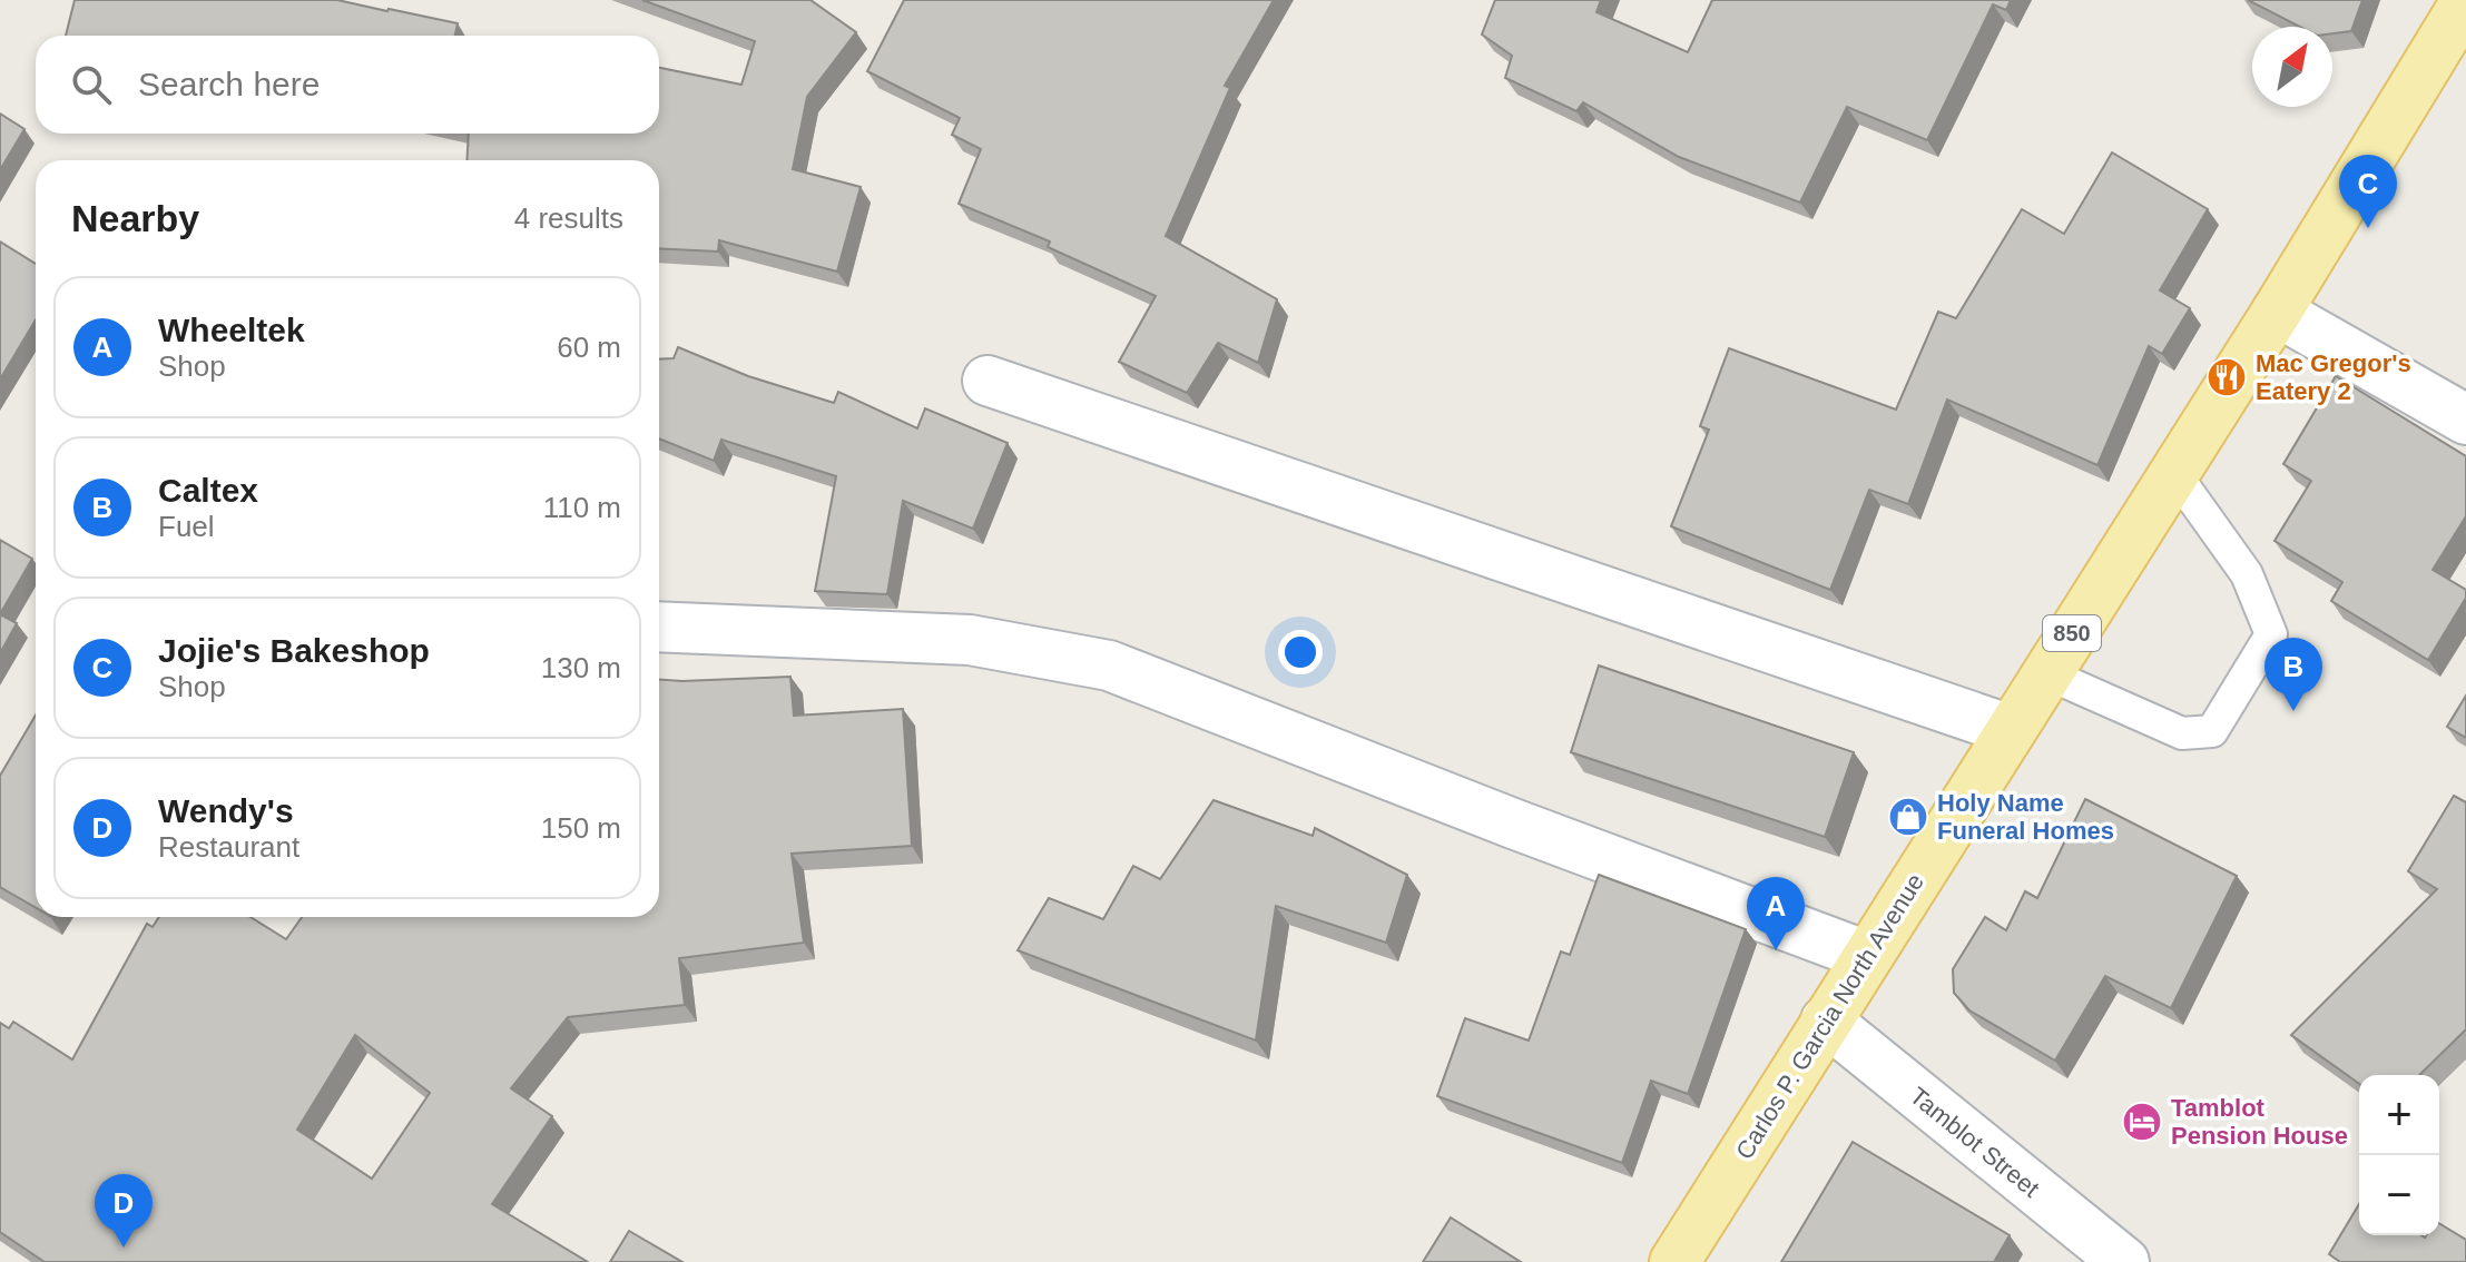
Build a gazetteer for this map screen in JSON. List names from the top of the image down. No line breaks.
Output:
{"streets":{"main road":["850","Carlos P. Garcia North Avenue"],"street":["Tamblot Street"]},"crossings":[["Carlos P. Garcia North Avenue","Tamblot Street"]],"places":{"restaurant":["Mac Gregor's Eatery 2"],"shop":["Holy Name Funeral Homes"],"hotel":["Tamblot Pension House"]},"north":"top right","page":{"search":"Search here","pins":["C","B","A","D"],"heading":["Nearby","4 results"],"list":[{"mark":"A","name":"Wheeltek","note":"Shop","value":"60 m"},{"mark":"B","name":"Caltex","note":"Fuel","value":"110 m"},{"mark":"C","name":"Jojie's Bakeshop","note":"Shop","value":"130 m"},{"mark":"D","name":"Wendy's","note":"Restaurant","value":"150 m"}],"map_buttons":["+","−"]}}
